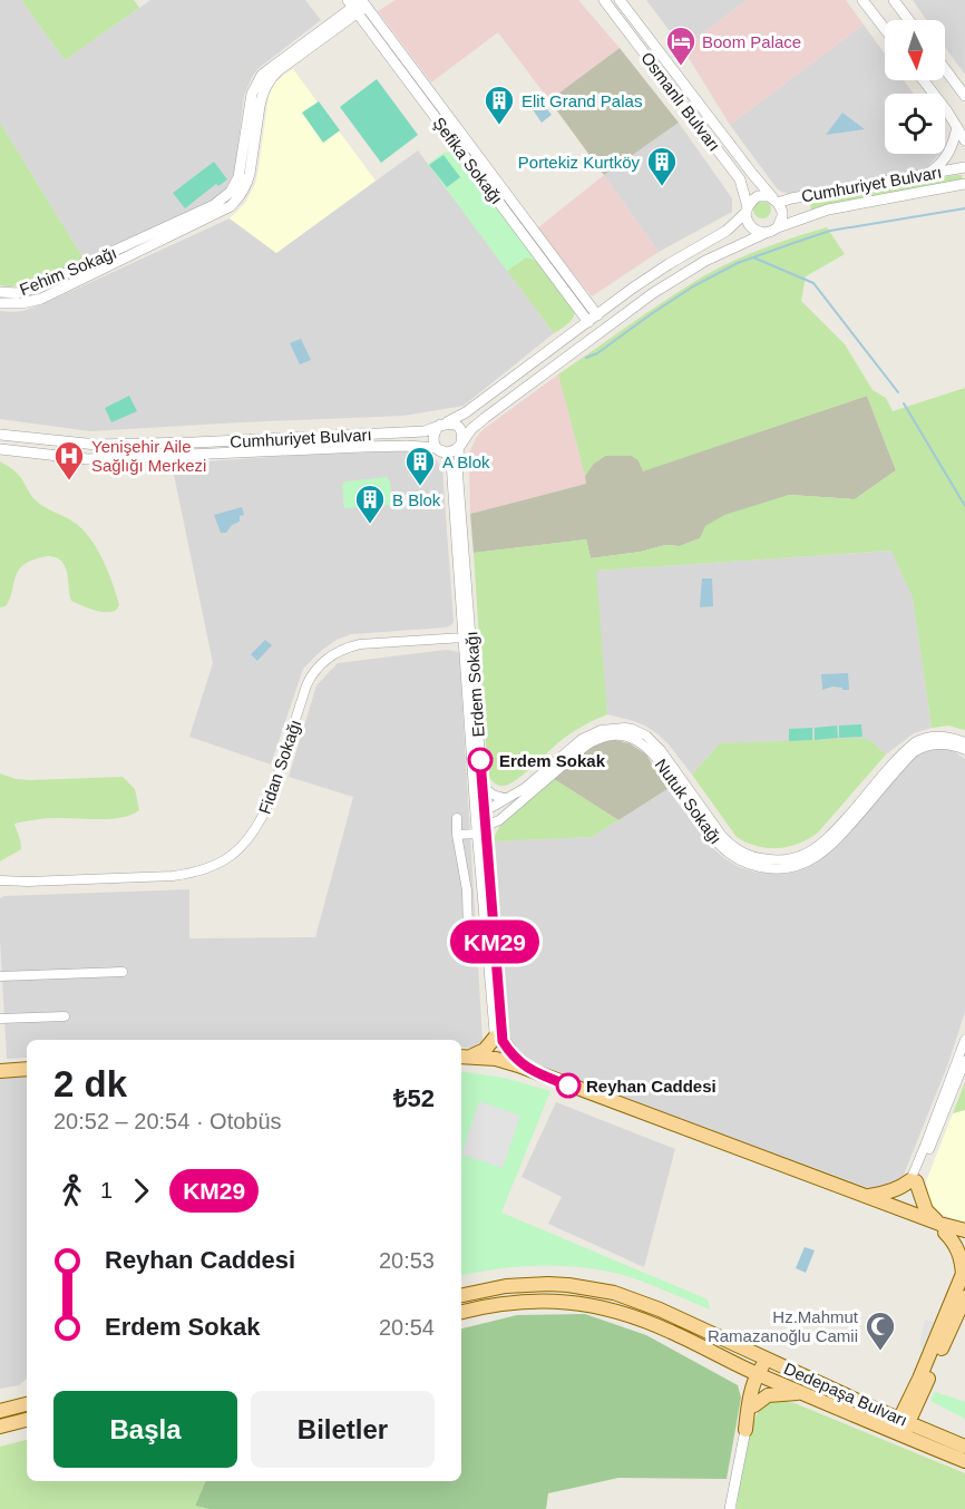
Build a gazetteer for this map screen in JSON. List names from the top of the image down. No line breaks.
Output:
{"streets":{"main road":["Dedepaşa Bulvarı"],"street":["Osmanlı Bulvarı","Şefika Sokağı","Cumhuriyet Bulvarı","Fehim Sokağı","Erdem Sokağı","Fidan Sokağı","Nutuk Sokağı"]},"crossings":[["Osmanlı Bulvarı","Cumhuriyet Bulvarı"],["Şefika Sokağı","Cumhuriyet Bulvarı"],["Şefika Sokağı","Fehim Sokağı"],["Cumhuriyet Bulvarı","Erdem Sokağı"],["Erdem Sokağı","Fidan Sokağı"],["Erdem Sokağı","Nutuk Sokağı"]],"places":{"hotel":["Boom Palace"],"building":["Elit Grand Palas","Portekiz Kurtköy","A Blok","B Blok"],"hospital":["Yenişehir Aile Sağlığı Merkezi"],"other":["Erdem Sokak","Reyhan Caddesi"],"mosque":["Hz.Mahmut Ramazanoğlu Camii"]},"lines":["bus line KM29"],"north":"bottom","page":{"on_map":"KM29","heading":["2 dk","20:52 – 20:54 · Otobüs","₺52"],"legs":["1","KM29"],"list":[{"name":"Reyhan Caddesi","value":"20:53"},{"name":"Erdem Sokak","value":"20:54"}],"buttons":["Başla","Biletler"]}}
